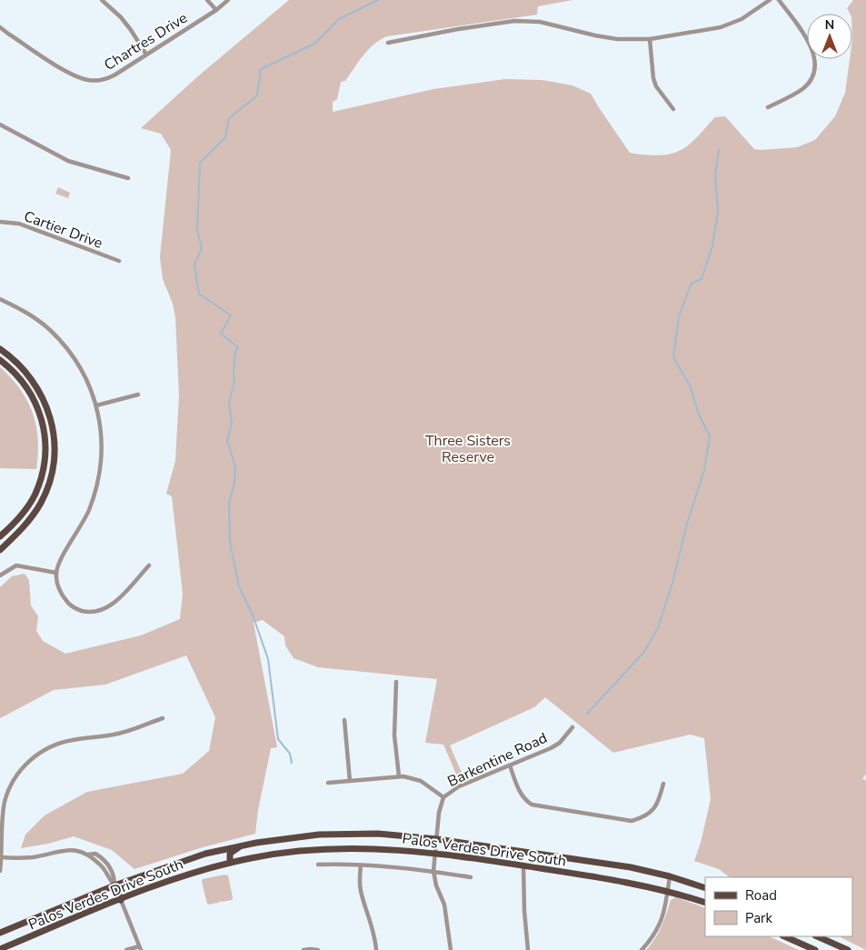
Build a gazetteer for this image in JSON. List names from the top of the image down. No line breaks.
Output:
{"streets":{"main road":["Palos Verdes Drive South"],"street":["Chartres Drive","Cartier Drive","Barkentine Road"]},"crossings":[["Barkentine Road","Palos Verdes Drive South"]],"parks":["Three Sisters Reserve"],"legend":["Road","Park"],"north":"top"}
